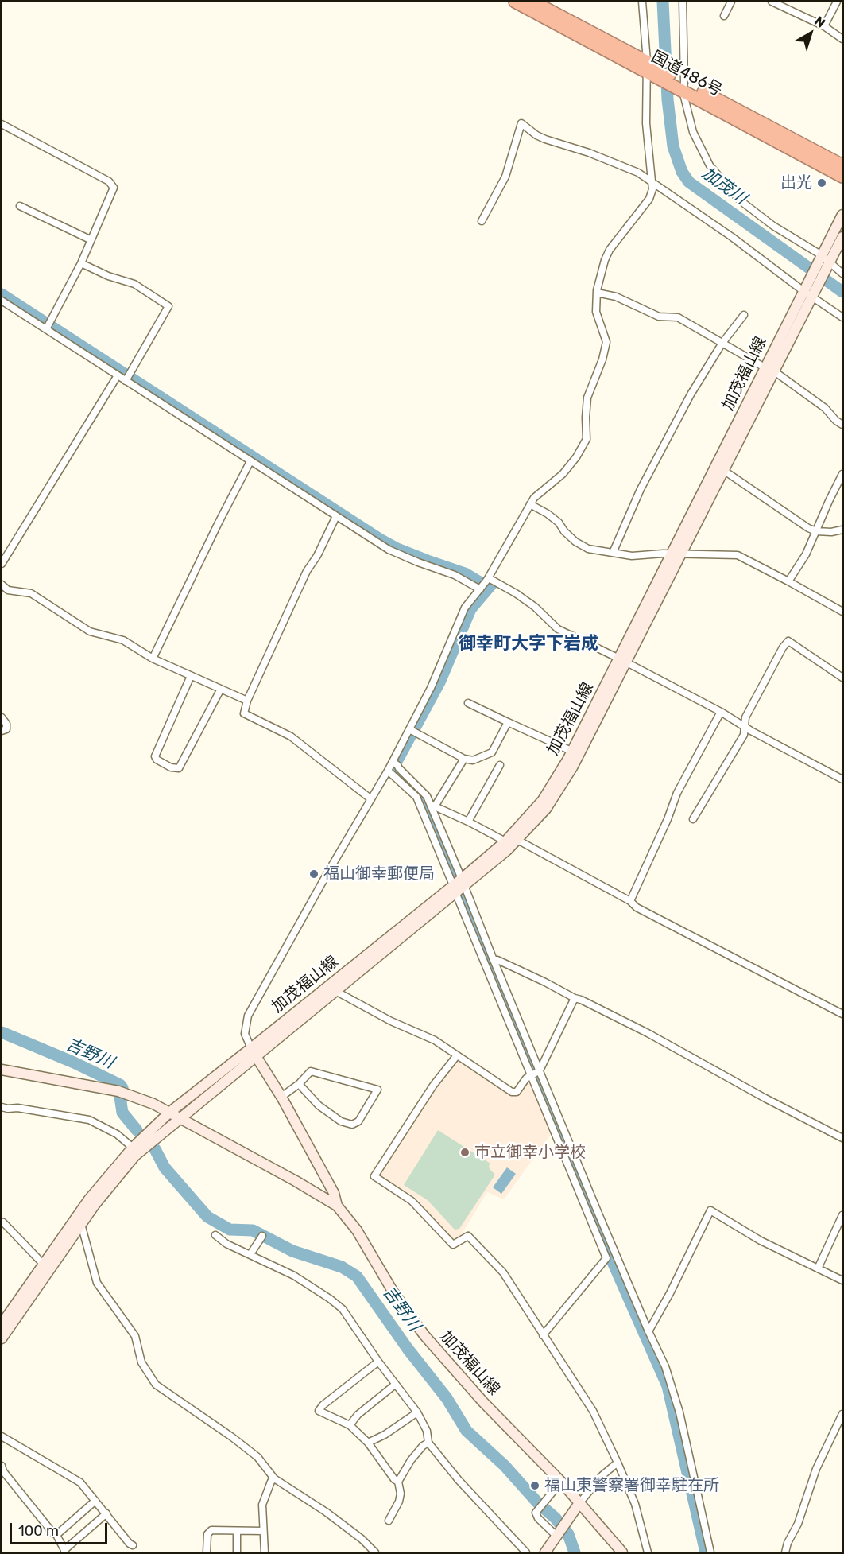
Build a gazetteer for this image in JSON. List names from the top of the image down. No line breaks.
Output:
{"streets":{"highway":["国道486号"],"main road":["加茂福山線"]},"districts":["御幸町大字下岩成"],"water":["加茂川","吉野川"],"places":["出光","福山御幸郵便局","市立御幸小学校","福山東警察署御幸駐在所"],"scale_bar":"100 m","north":"top right"}
